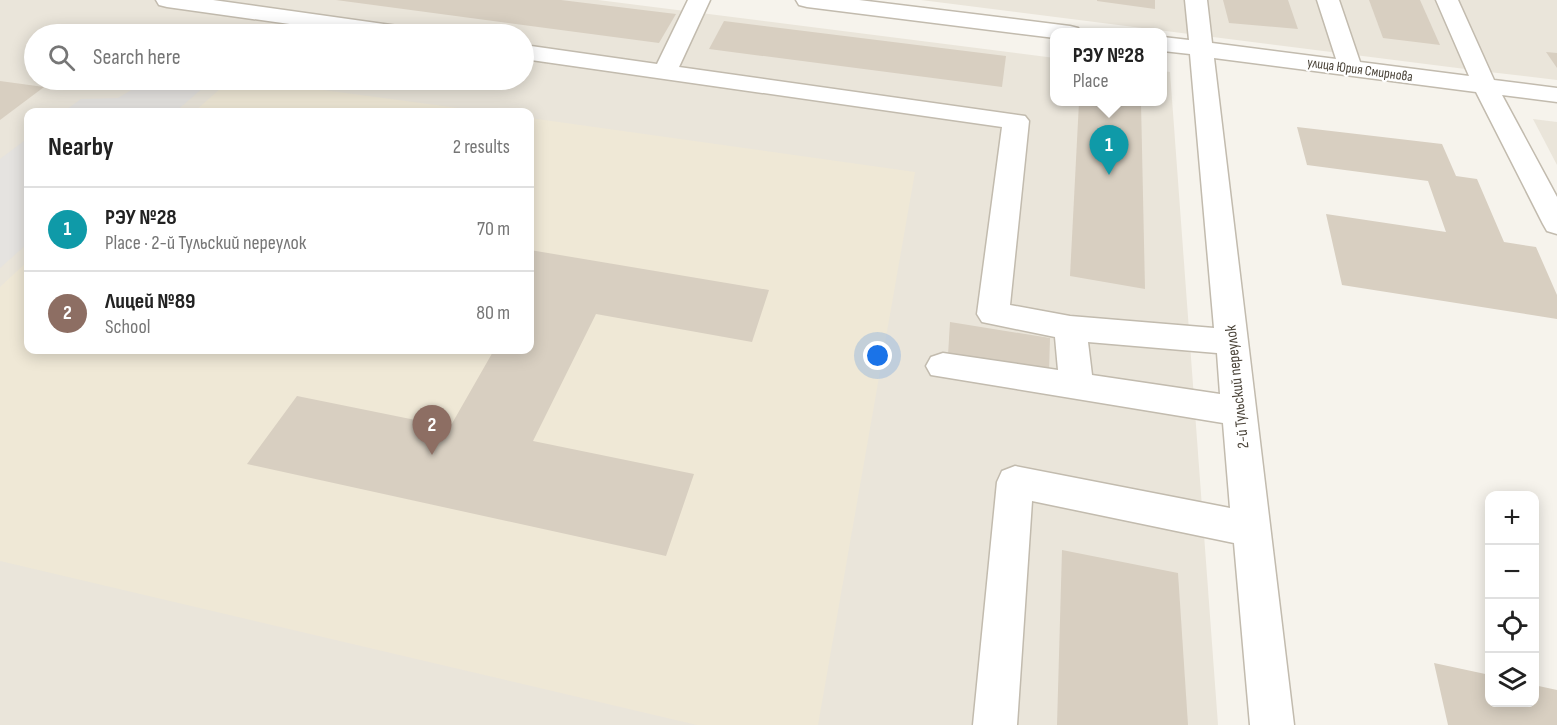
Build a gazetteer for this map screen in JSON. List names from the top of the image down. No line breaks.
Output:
{"streets":{"street":["улица Юрия Смирнова","2-й Тульский переулок"]},"crossings":[["улица Юрия Смирнова","2-й Тульский переулок"]],"page":{"search":"Search here","popup":["РЭУ №28","Place"],"heading":["Nearby","2 results"],"pins":["1","2"],"list":[{"mark":"1","name":"РЭУ №28","note":"Place · 2-й Тульский переулок","value":"70 m"},{"mark":"2","name":"Лицей №89","note":"School","value":"80 m"}],"map_buttons":["+","−"]}}
